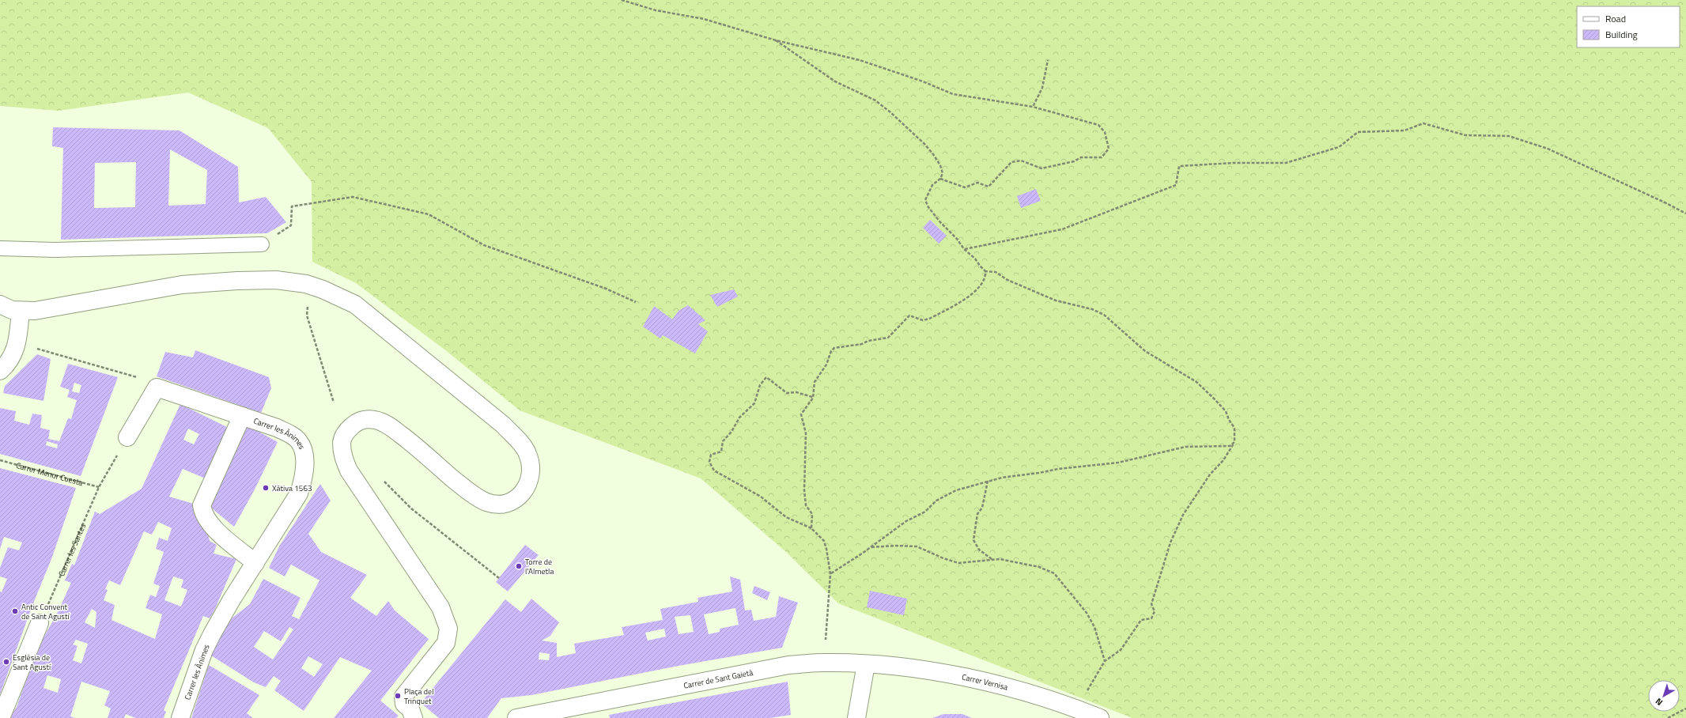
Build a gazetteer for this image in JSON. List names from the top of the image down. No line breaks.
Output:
{"streets":{"street":["Carrer les Ànimes","Carrer de Sant Gaietà","Carrer Vernisa"],"path":["Carrer Menor Cuesta","Carrer les Santes"]},"crossings":[["Carrer Menor Cuesta","Carrer les Santes"],["Carrer de Sant Gaietà","Carrer Vernisa"]],"places":["Xàtiva 1563","Torre de l'Almetla","Antic Convent de Sant Agustí","Església de Sant Agustí","Plaça del Trinquet"],"legend":["Road","Building"],"north":"bottom left"}
